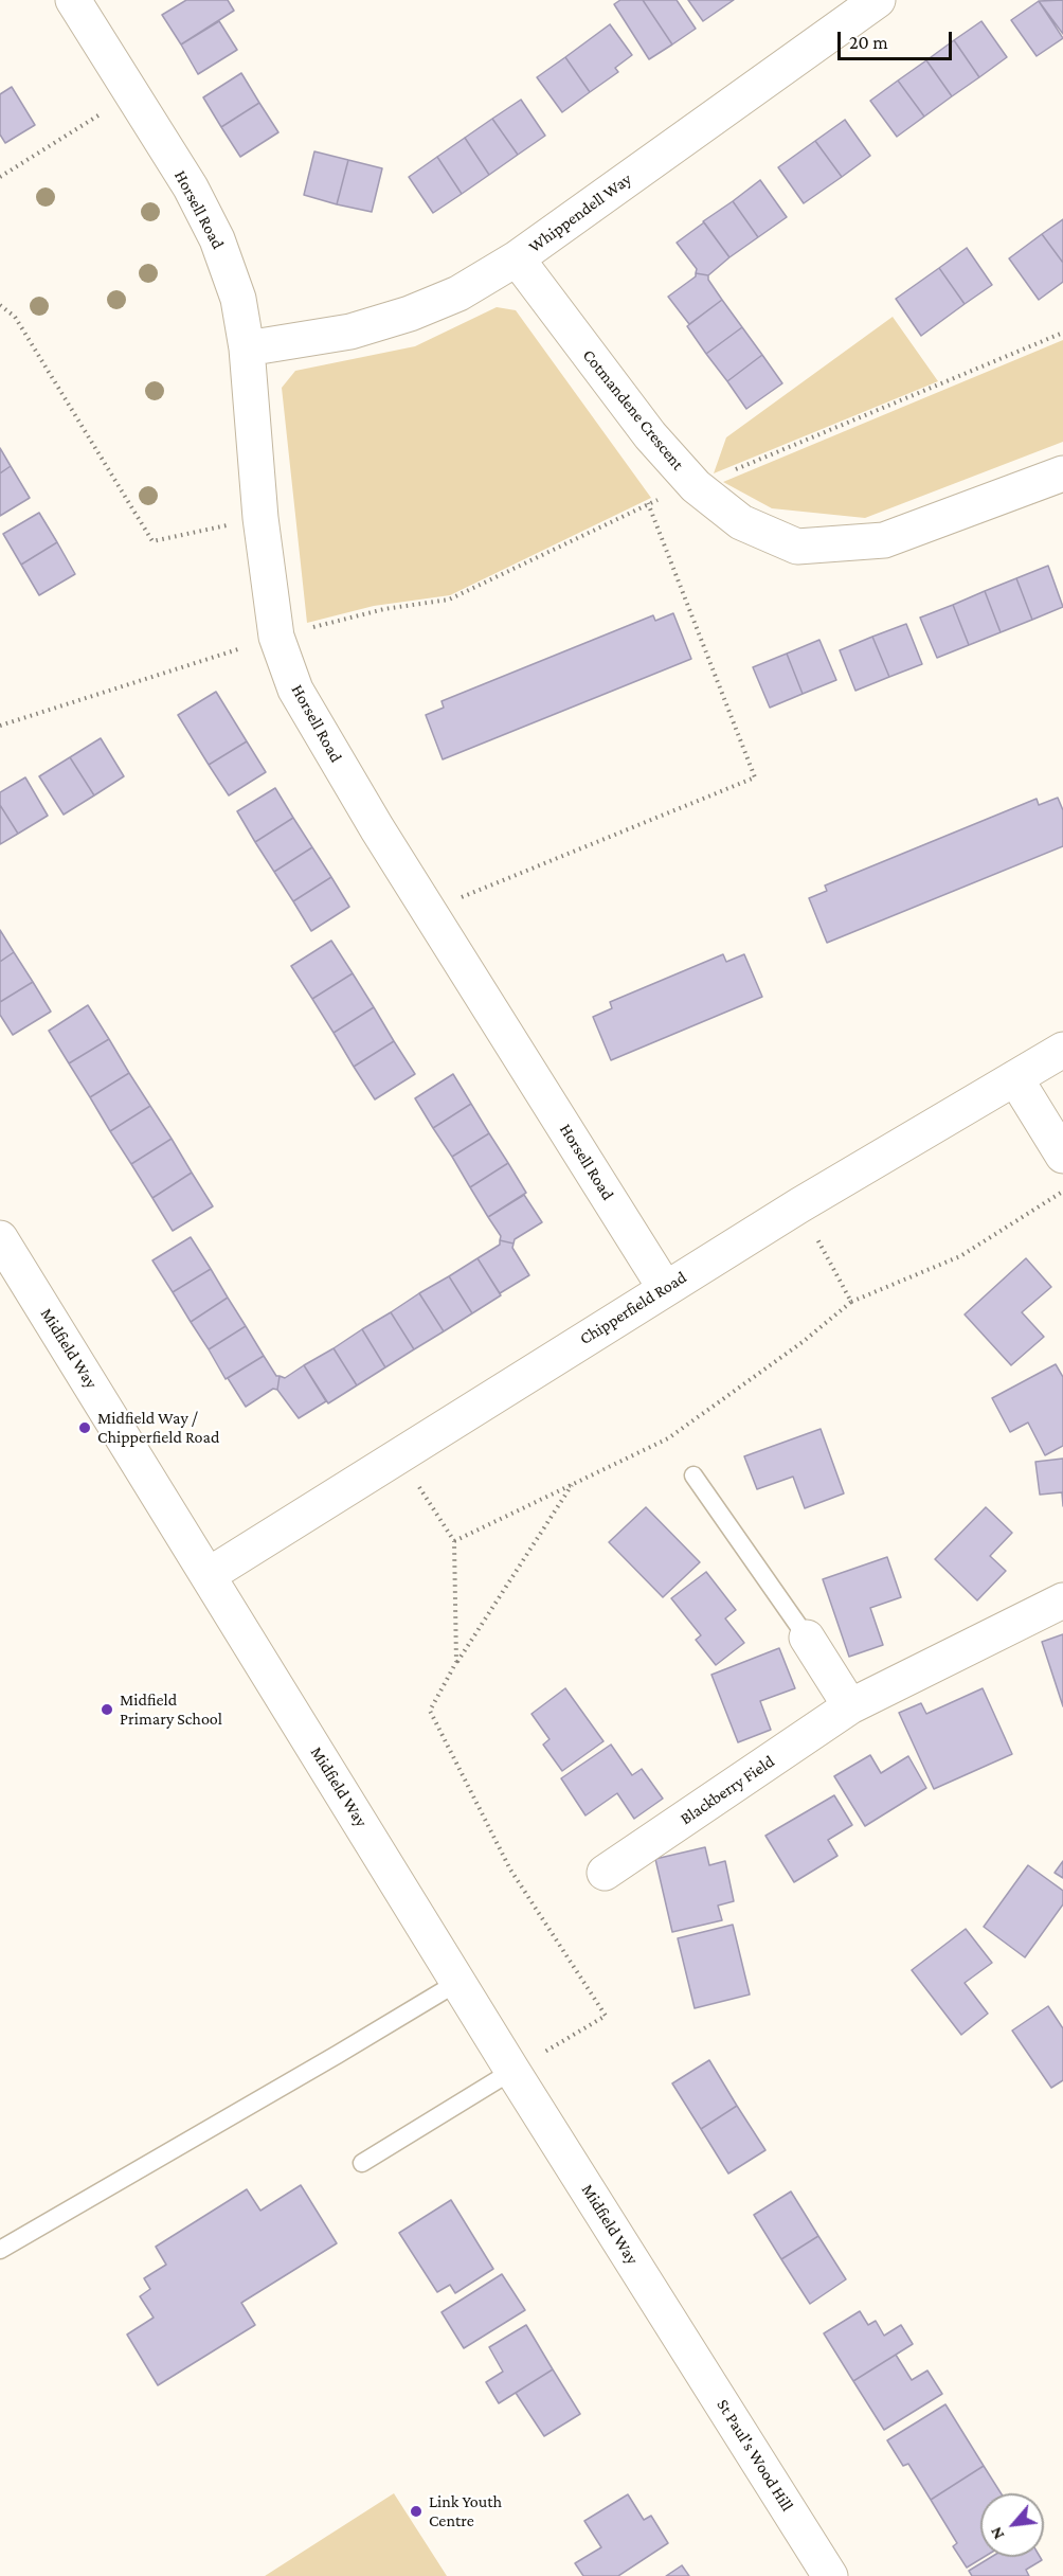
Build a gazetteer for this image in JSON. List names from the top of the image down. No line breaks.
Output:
{"streets":{"street":["Horsell Road","Whippendell Way","Cotmandene Crescent","Chipperfield Road","Midfield Way","Blackberry Field","St Paul's Wood Hill"]},"crossings":[["Horsell Road","Whippendell Way"],["Horsell Road","Chipperfield Road"],["Whippendell Way","Cotmandene Crescent"],["Chipperfield Road","Midfield Way"],["Midfield Way","St Paul's Wood Hill"]],"places":["Midfield Way / Chipperfield Road","Midfield Primary School","Link Youth Centre"],"scale_bar":"20 m","north":"bottom left"}
